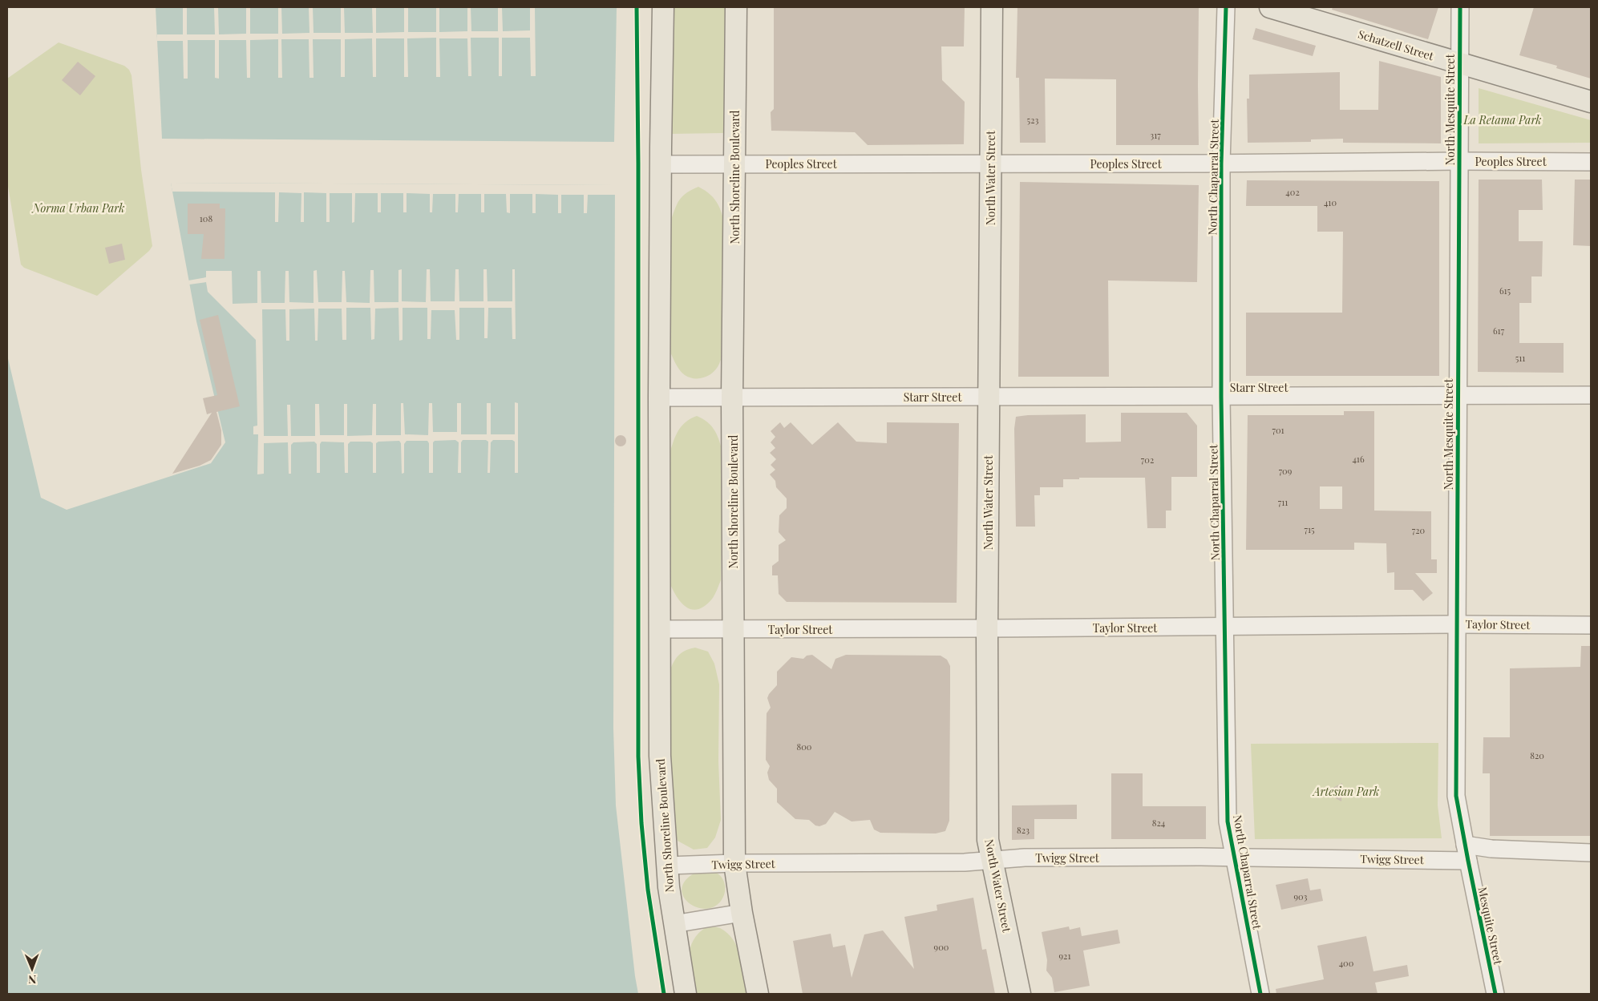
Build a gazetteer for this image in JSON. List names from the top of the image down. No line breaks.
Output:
{"streets":{"main road":["Schatzell Street","North Shoreline Boulevard","North Water Street"],"street":["North Mesquite Street","Peoples Street","North Chaparral Street","Starr Street","Taylor Street","Twigg Street","Mesquite Street"]},"crossings":[["Schatzell Street","North Mesquite Street"],["North Mesquite Street","Peoples Street"],["North Mesquite Street","Starr Street"],["North Mesquite Street","Taylor Street"],["North Mesquite Street","Twigg Street"],["North Mesquite Street","Mesquite Street"],["Peoples Street","North Shoreline Boulevard"],["Peoples Street","North Chaparral Street"],["Peoples Street","North Water Street"],["North Shoreline Boulevard","Starr Street"],["North Shoreline Boulevard","Taylor Street"],["North Shoreline Boulevard","Twigg Street"],["North Chaparral Street","Starr Street"],["North Chaparral Street","Taylor Street"],["North Chaparral Street","Twigg Street"],["North Water Street","Starr Street"],["North Water Street","Taylor Street"],["North Water Street","Twigg Street"],["Twigg Street","Mesquite Street"]],"parks":["La Retama Park","Norma Urban Park","Artesian Park"],"house_numbers":["523","317","402","410","108","615","617","511","701","416","702","709","711","715","720","800","820","824","823","903","900","921","400"],"north":"bottom"}
